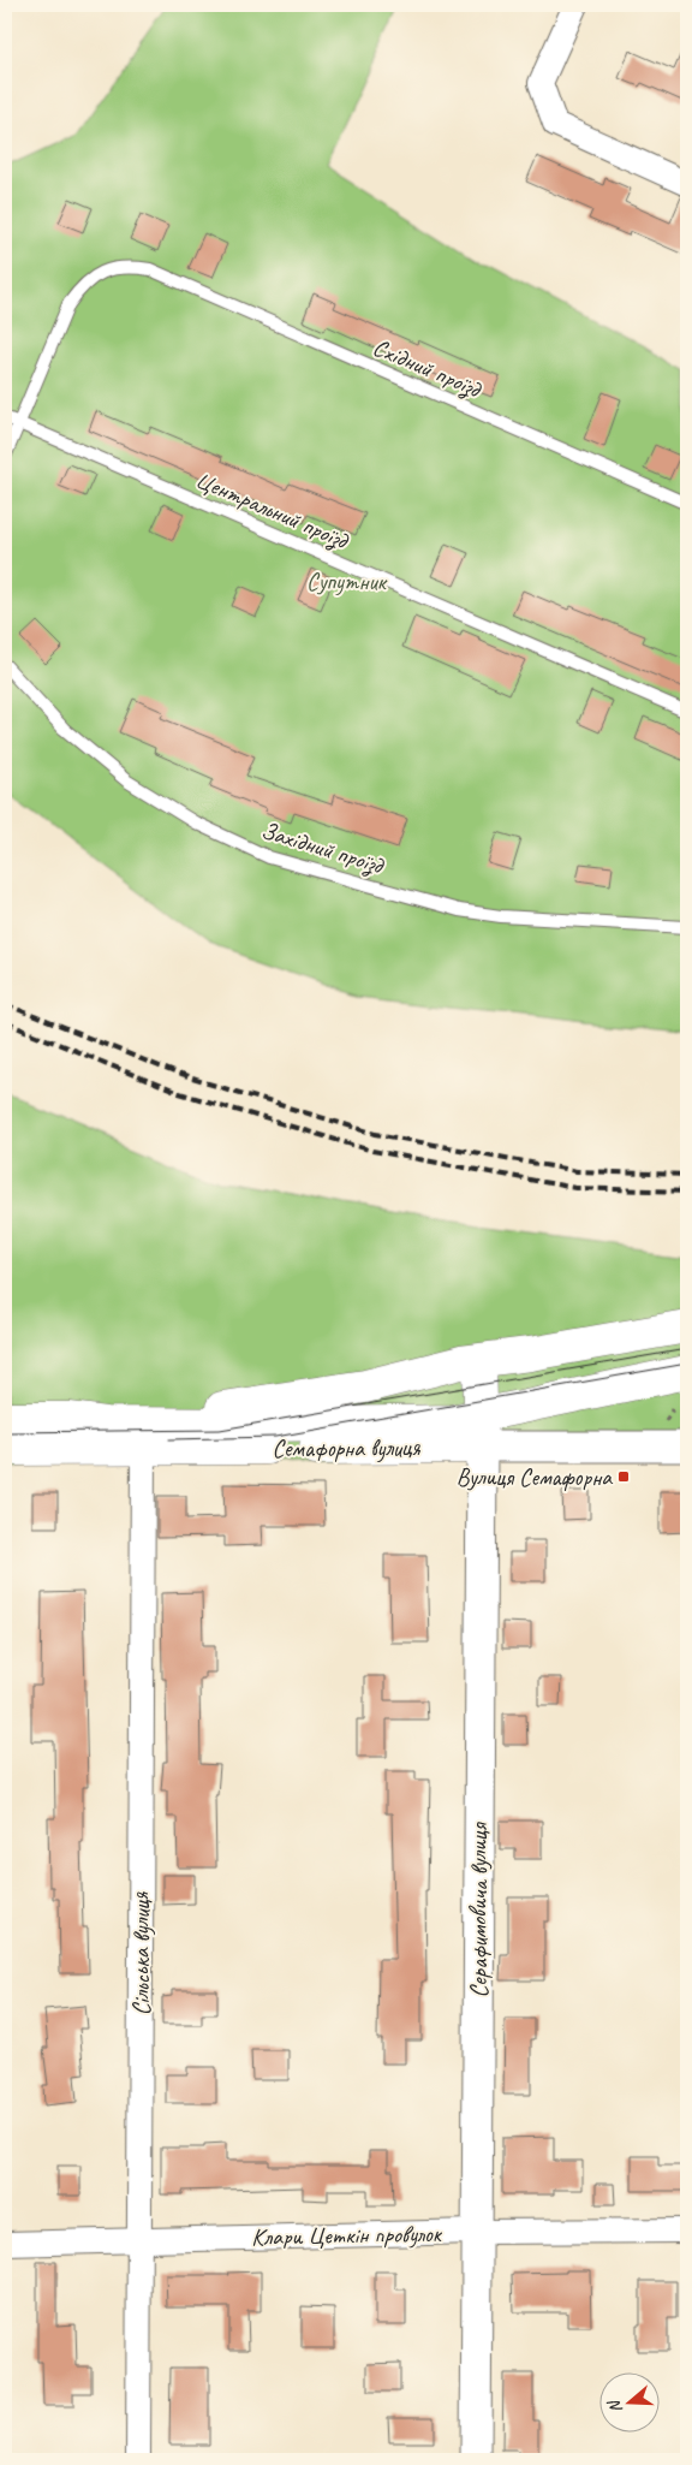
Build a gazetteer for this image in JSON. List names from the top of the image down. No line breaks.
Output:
{"streets":{"main road":["Семафорна вулиця","Серафимовича вулиця"],"street":["Сільська вулиця","Клари Цеткін провулок"],"lane":["Східний проїзд","Центральний проїзд","Західний проїзд"]},"crossings":[["Східний проїзд","Центральний проїзд"],["Семафорна вулиця","Серафимовича вулиця"],["Семафорна вулиця","Сільська вулиця"],["Серафимовича вулиця","Клари Цеткін провулок"],["Сільська вулиця","Клари Цеткін провулок"]],"parks":["Супутник"],"places":{"transit":["Вулиця Семафорна"]},"north":"left"}
